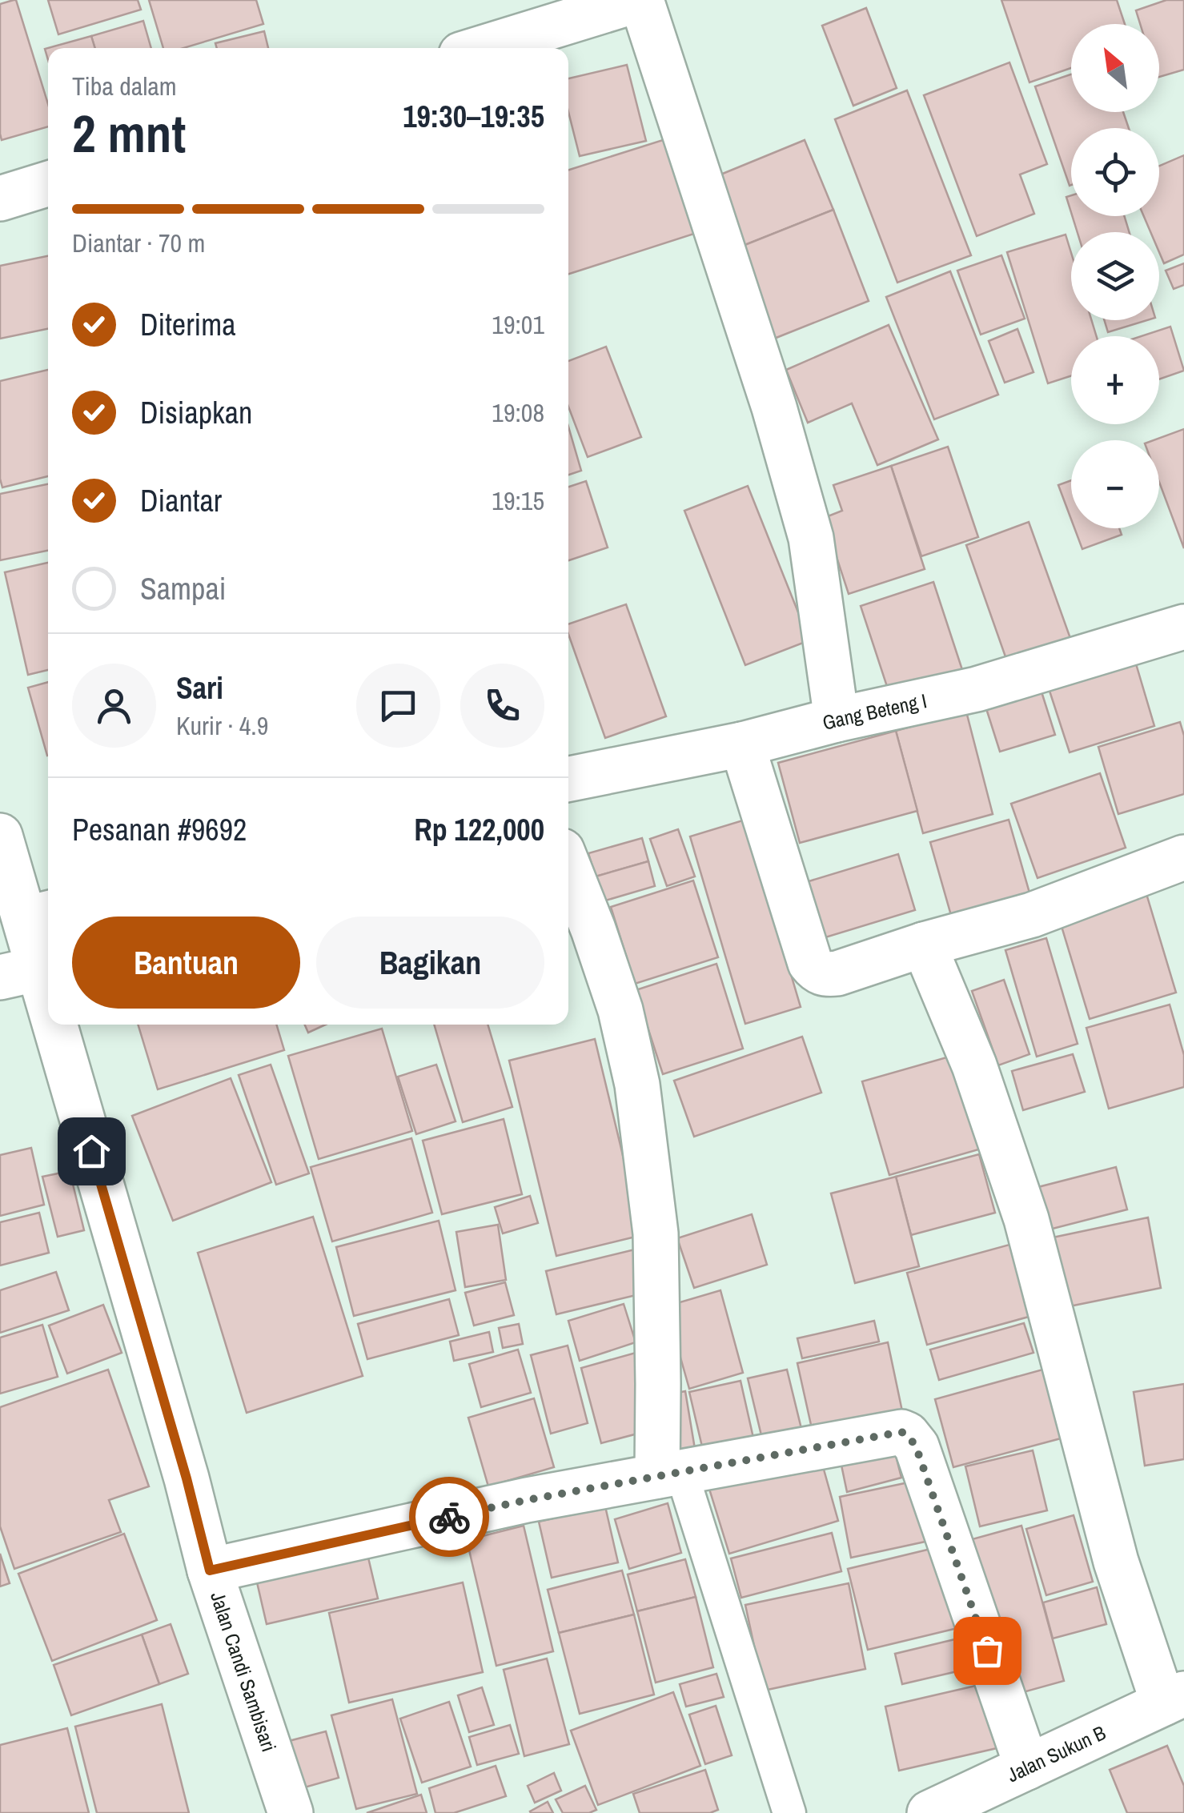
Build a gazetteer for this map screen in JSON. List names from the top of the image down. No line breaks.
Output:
{"streets":{"street":["Gang Beteng I","Jalan Candi Sambisari","Jalan Sukun B"]},"north":"top left","page":{"map_buttons":["+","−"],"heading":["2 mnt","Tiba dalam","19:30–19:35"],"panel":["Sari","Kurir · 4.9","Pesanan #9692","Rp 122,000"],"bar":"Diantar · 70 m","list":[["Diterima","19:01"],["Disiapkan","19:08"],["Diantar","19:15"],"Sampai"],"buttons":["Bantuan","Bagikan"]}}
